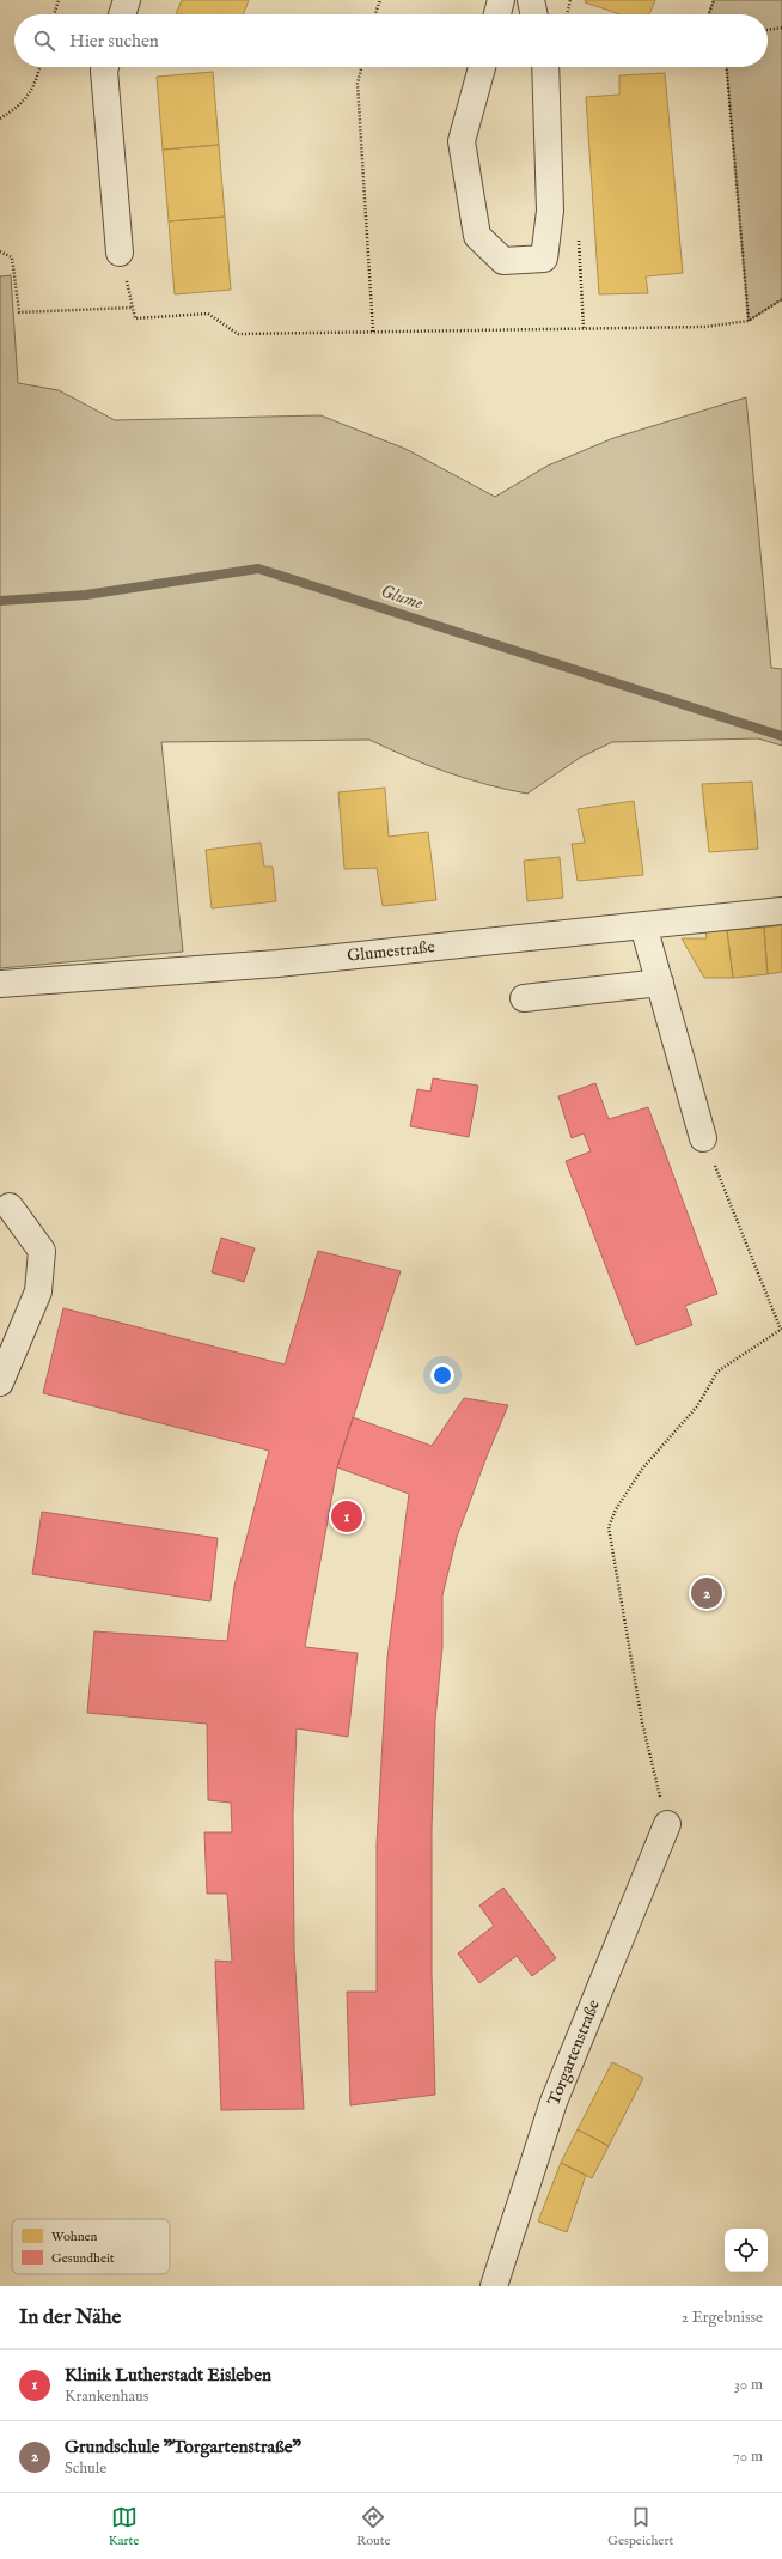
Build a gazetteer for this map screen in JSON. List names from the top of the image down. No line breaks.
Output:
{"streets":{"street":["Glumestraße","Torgartenstraße"]},"water":["Glume"],"legend":["Wohnen","Gesundheit"],"page":{"search":"Hier suchen","pins":["1","2"],"heading":["In der Nähe","2 Ergebnisse"],"list":[{"mark":"1","name":"Klinik Lutherstadt Eisleben","note":"Krankenhaus","value":"30 m"},{"mark":"2","name":"Grundschule \"Torgartenstraße\"","note":"Schule","value":"70 m"}],"nav":["Karte","Route","Gespeichert"]}}
